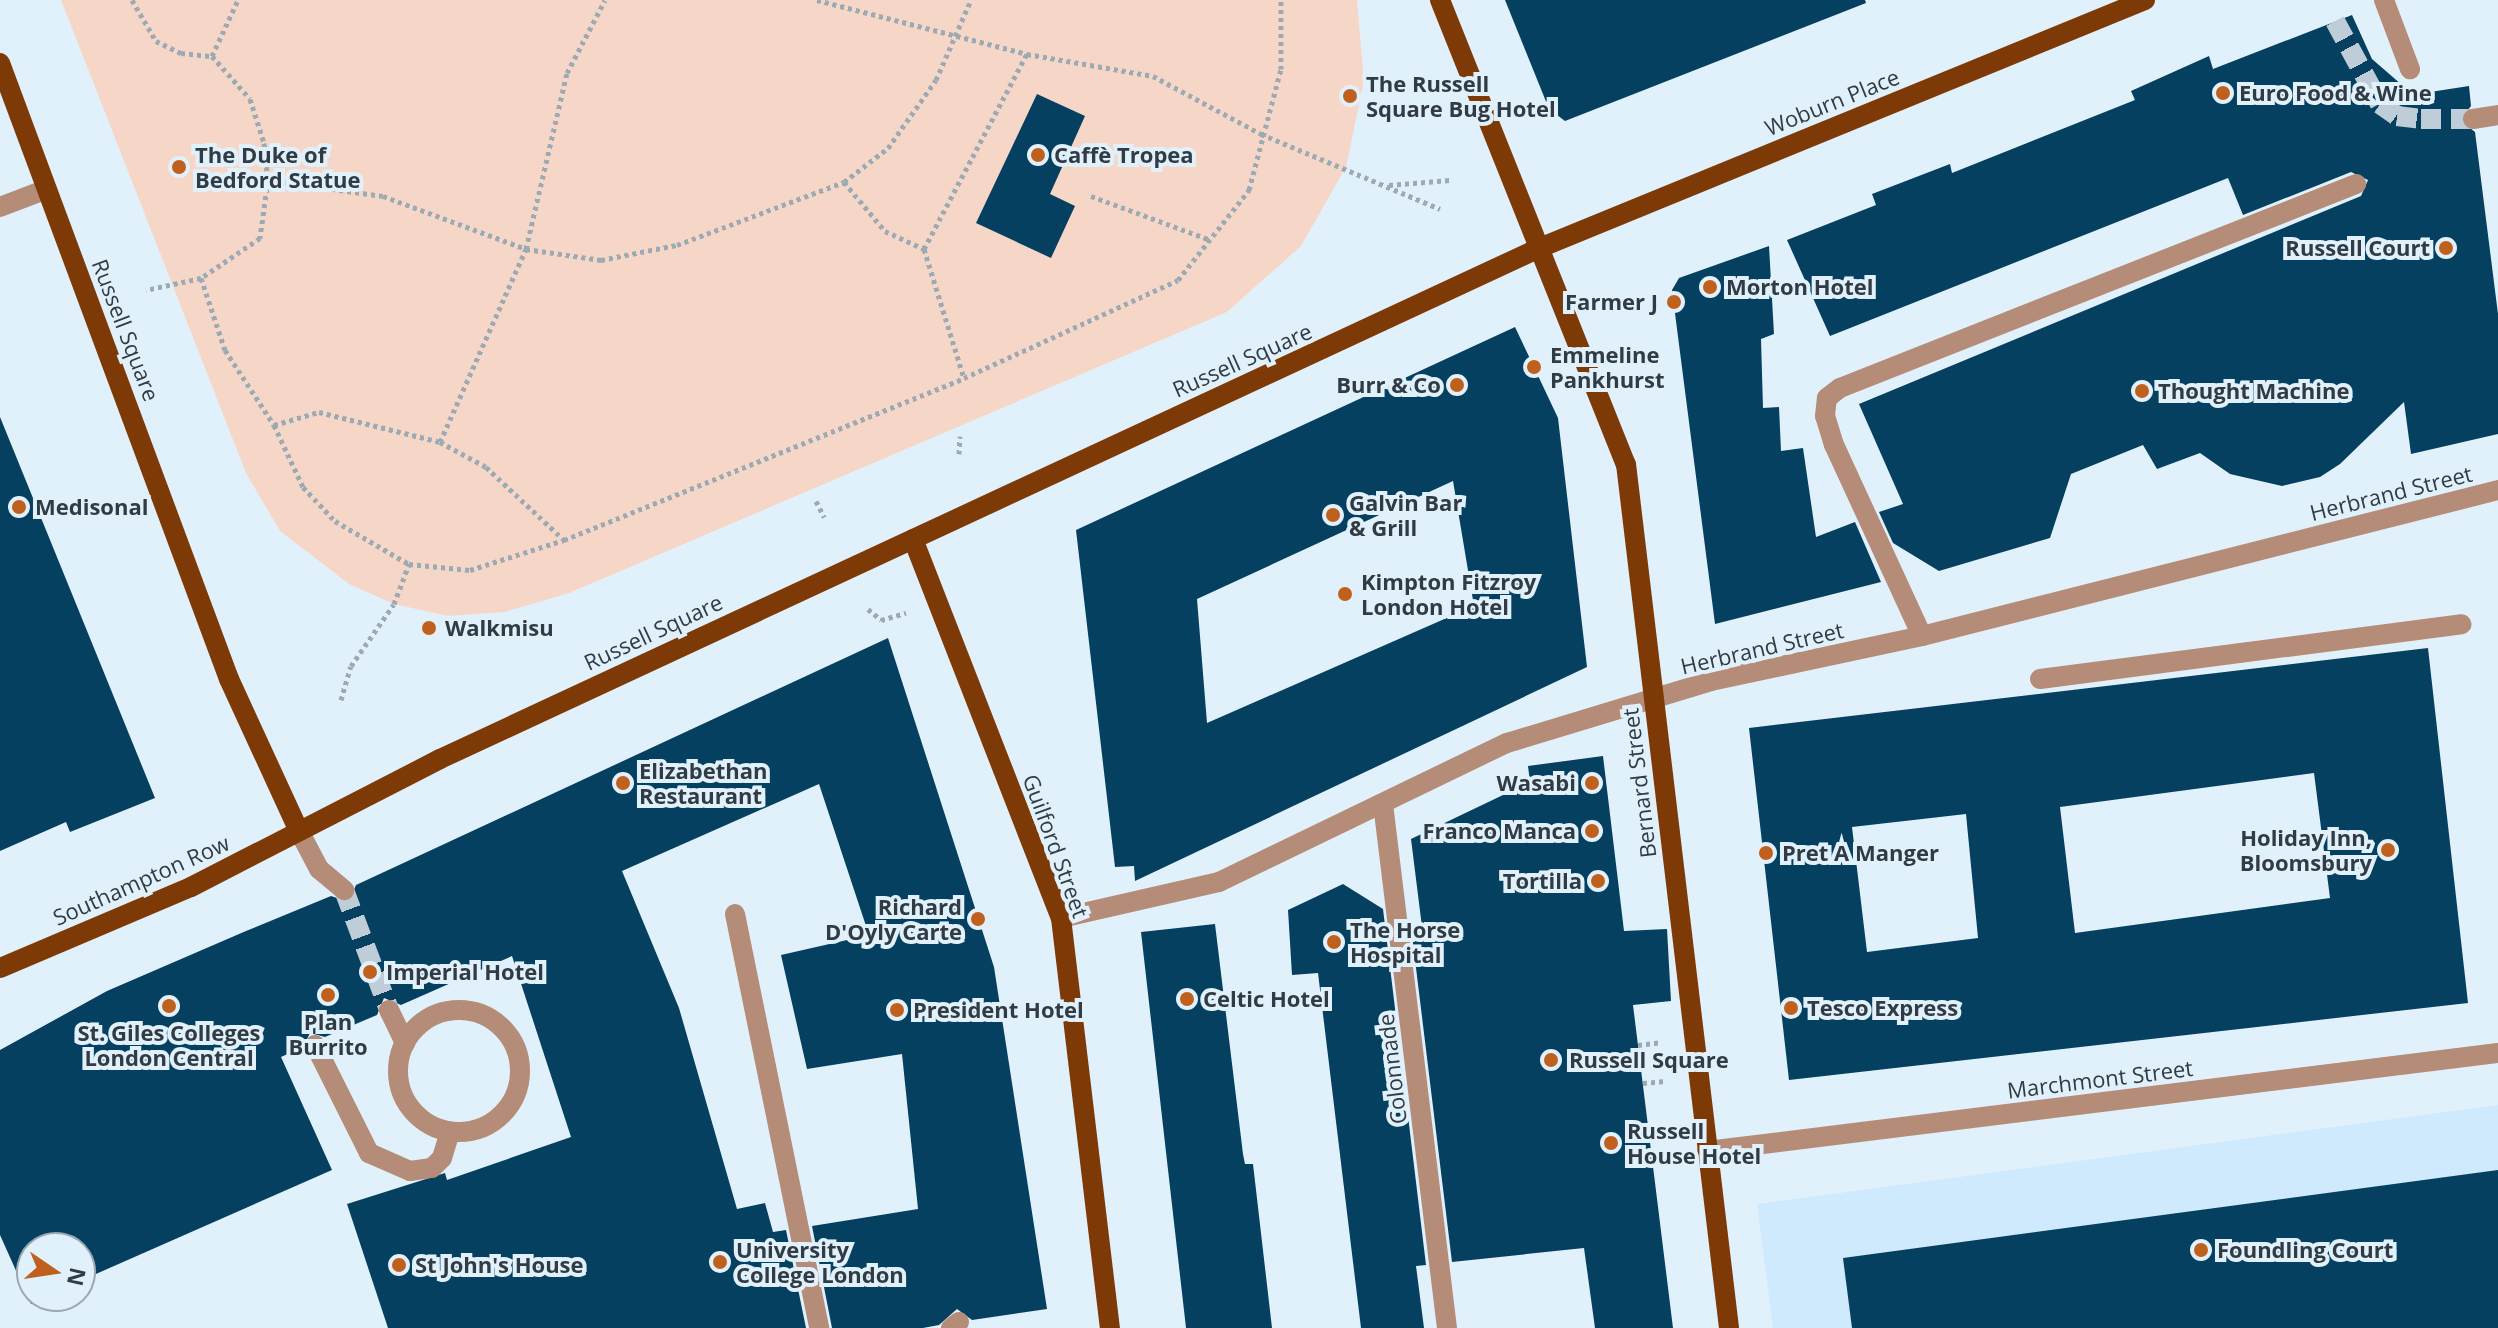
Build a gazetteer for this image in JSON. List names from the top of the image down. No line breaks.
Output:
{"streets":{"main road":["Woburn Place","Russell Square","Bernard Street","Guilford Street","Southampton Row"],"street":["Herbrand Street","Colonnade","Marchmont Street"]},"crossings":[["Woburn Place","Russell Square"],["Woburn Place","Bernard Street"],["Russell Square","Bernard Street"],["Russell Square","Guilford Street"],["Russell Square","Southampton Row"],["Herbrand Street","Bernard Street"],["Herbrand Street","Guilford Street"],["Herbrand Street","Colonnade"],["Bernard Street","Marchmont Street"]],"places":["Euro Food & Wine","The Russell Square Bug Hotel","Caffè Tropea","The Duke of Bedford Statue","Russell Court","Morton Hotel","Farmer J","Emmeline Pankhurst","Burr & Co","Thought Machine","Medisonal","Galvin Bar & Grill","Kimpton Fitzroy London Hotel","Walkmisu","Elizabethan Restaurant","Wasabi","Franco Manca","Holiday Inn, Bloomsbury","Pret A Manger","Tortilla","Richard D'Oyly Carte","The Horse Hospital","Imperial Hotel","Plan Burrito","Celtic Hotel","St. Giles Colleges London Central","Tesco Express","President Hotel","Russell Square","Russell House Hotel","Foundling Court","University College London","St John's House"],"north":"right"}
